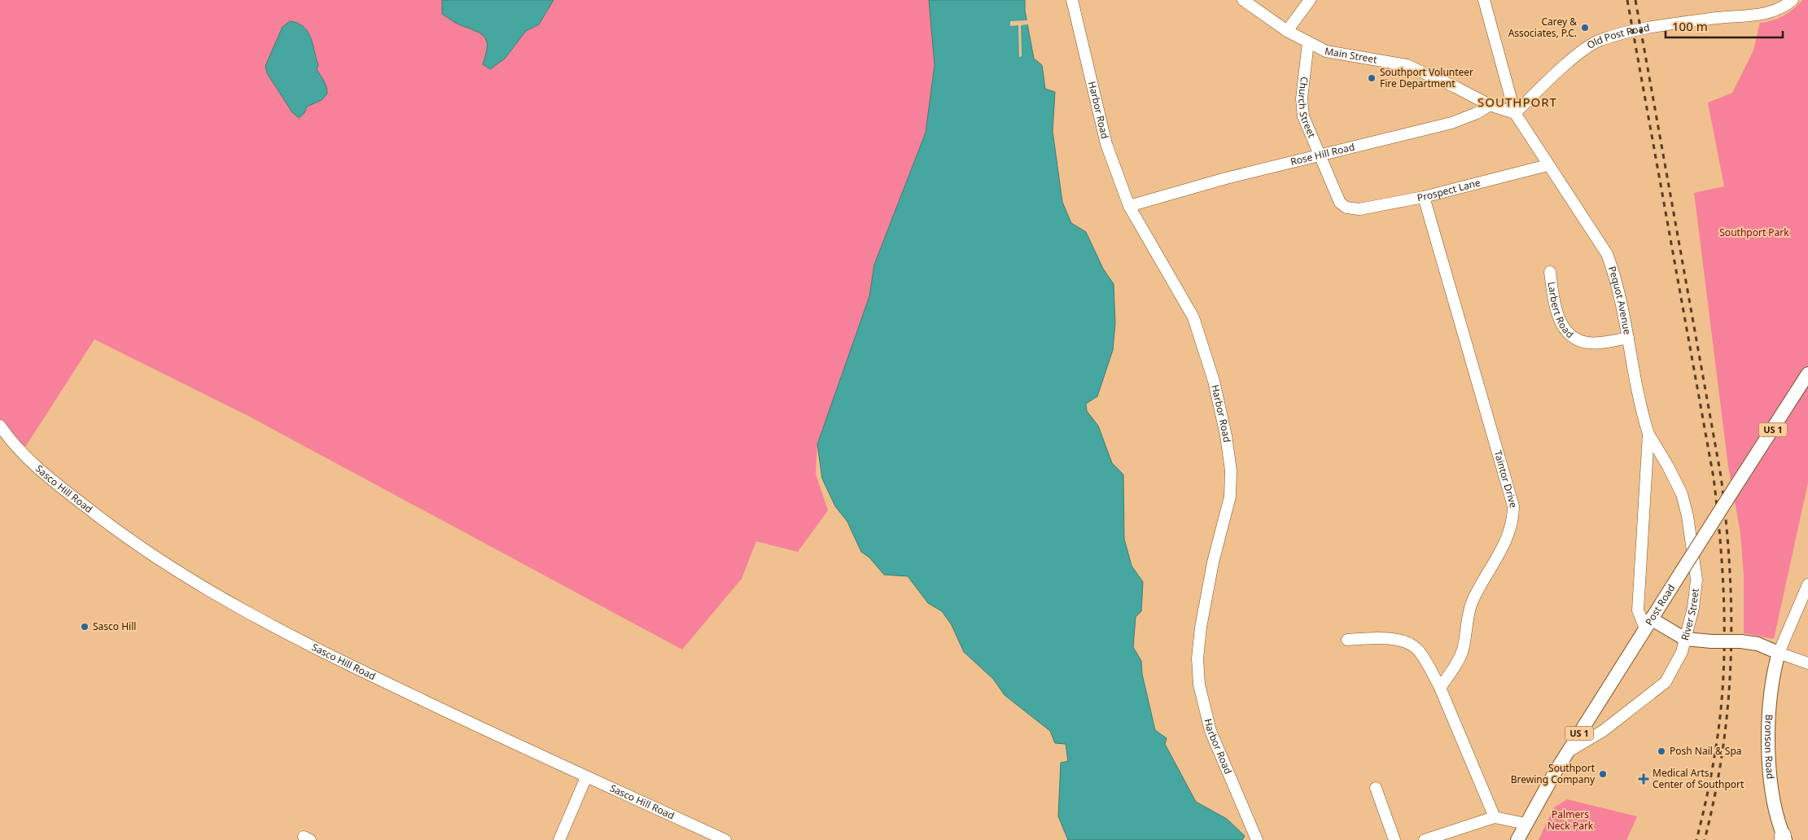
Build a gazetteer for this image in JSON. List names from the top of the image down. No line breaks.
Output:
{"streets":{"main road":["US 1","Post Road","Bronson Road"],"street":["Old Post Road","Main Street","Church Street","Harbor Road","Rose Hill Road","Prospect Lane","Pequot Avenue","Larbert Road","Taintor Drive","Sasco Hill Road","River Street"]},"crossings":[["Old Post Road","Pequot Avenue"],["Main Street","Church Street"],["Main Street","Rose Hill Road"],["Church Street","Rose Hill Road"],["Church Street","Prospect Lane"],["Harbor Road","Rose Hill Road"],["Prospect Lane","Pequot Avenue"],["Prospect Lane","Taintor Drive"],["Pequot Avenue","Larbert Road"],["Pequot Avenue","Post Road"],["Pequot Avenue","River Street"],["Post Road","River Street"]],"districts":["SOUTHPORT"],"parks":["Southport Park","Palmers Neck Park"],"places":{"other":["Carey & Associates, P.C.","Southport Volunteer Fire Department","Sasco Hill","Posh Nail & Spa","Southport Brewing Company"],"health":["Medical Arts Center of Southport"]},"scale_bar":"100 m"}
